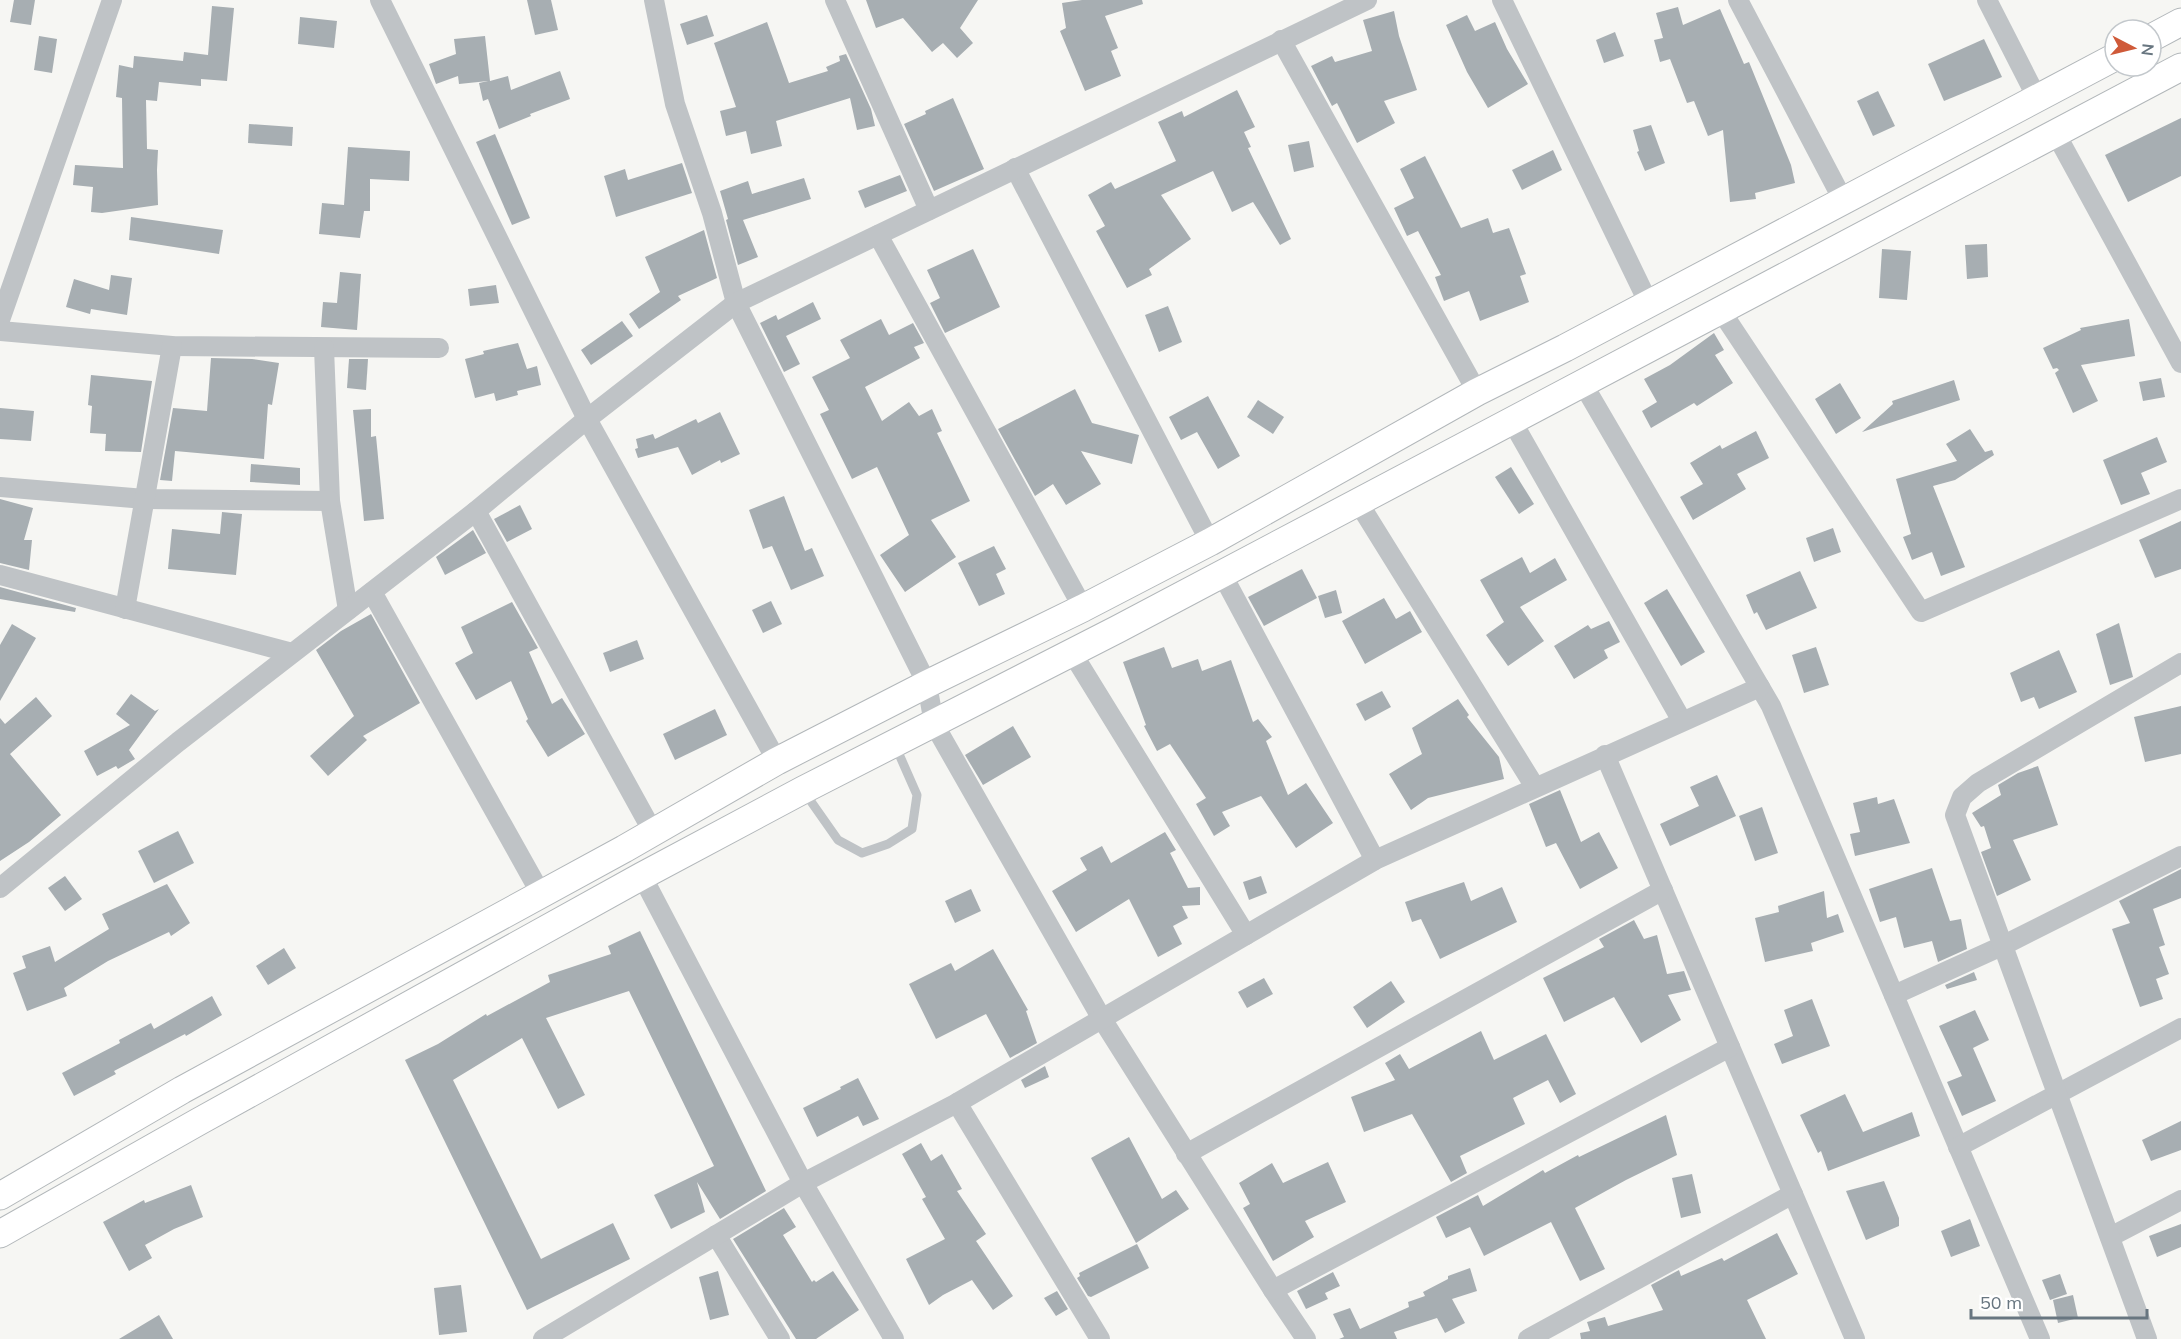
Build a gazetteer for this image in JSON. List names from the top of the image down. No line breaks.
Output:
{"scale_bar":"50 m","north":"right"}
